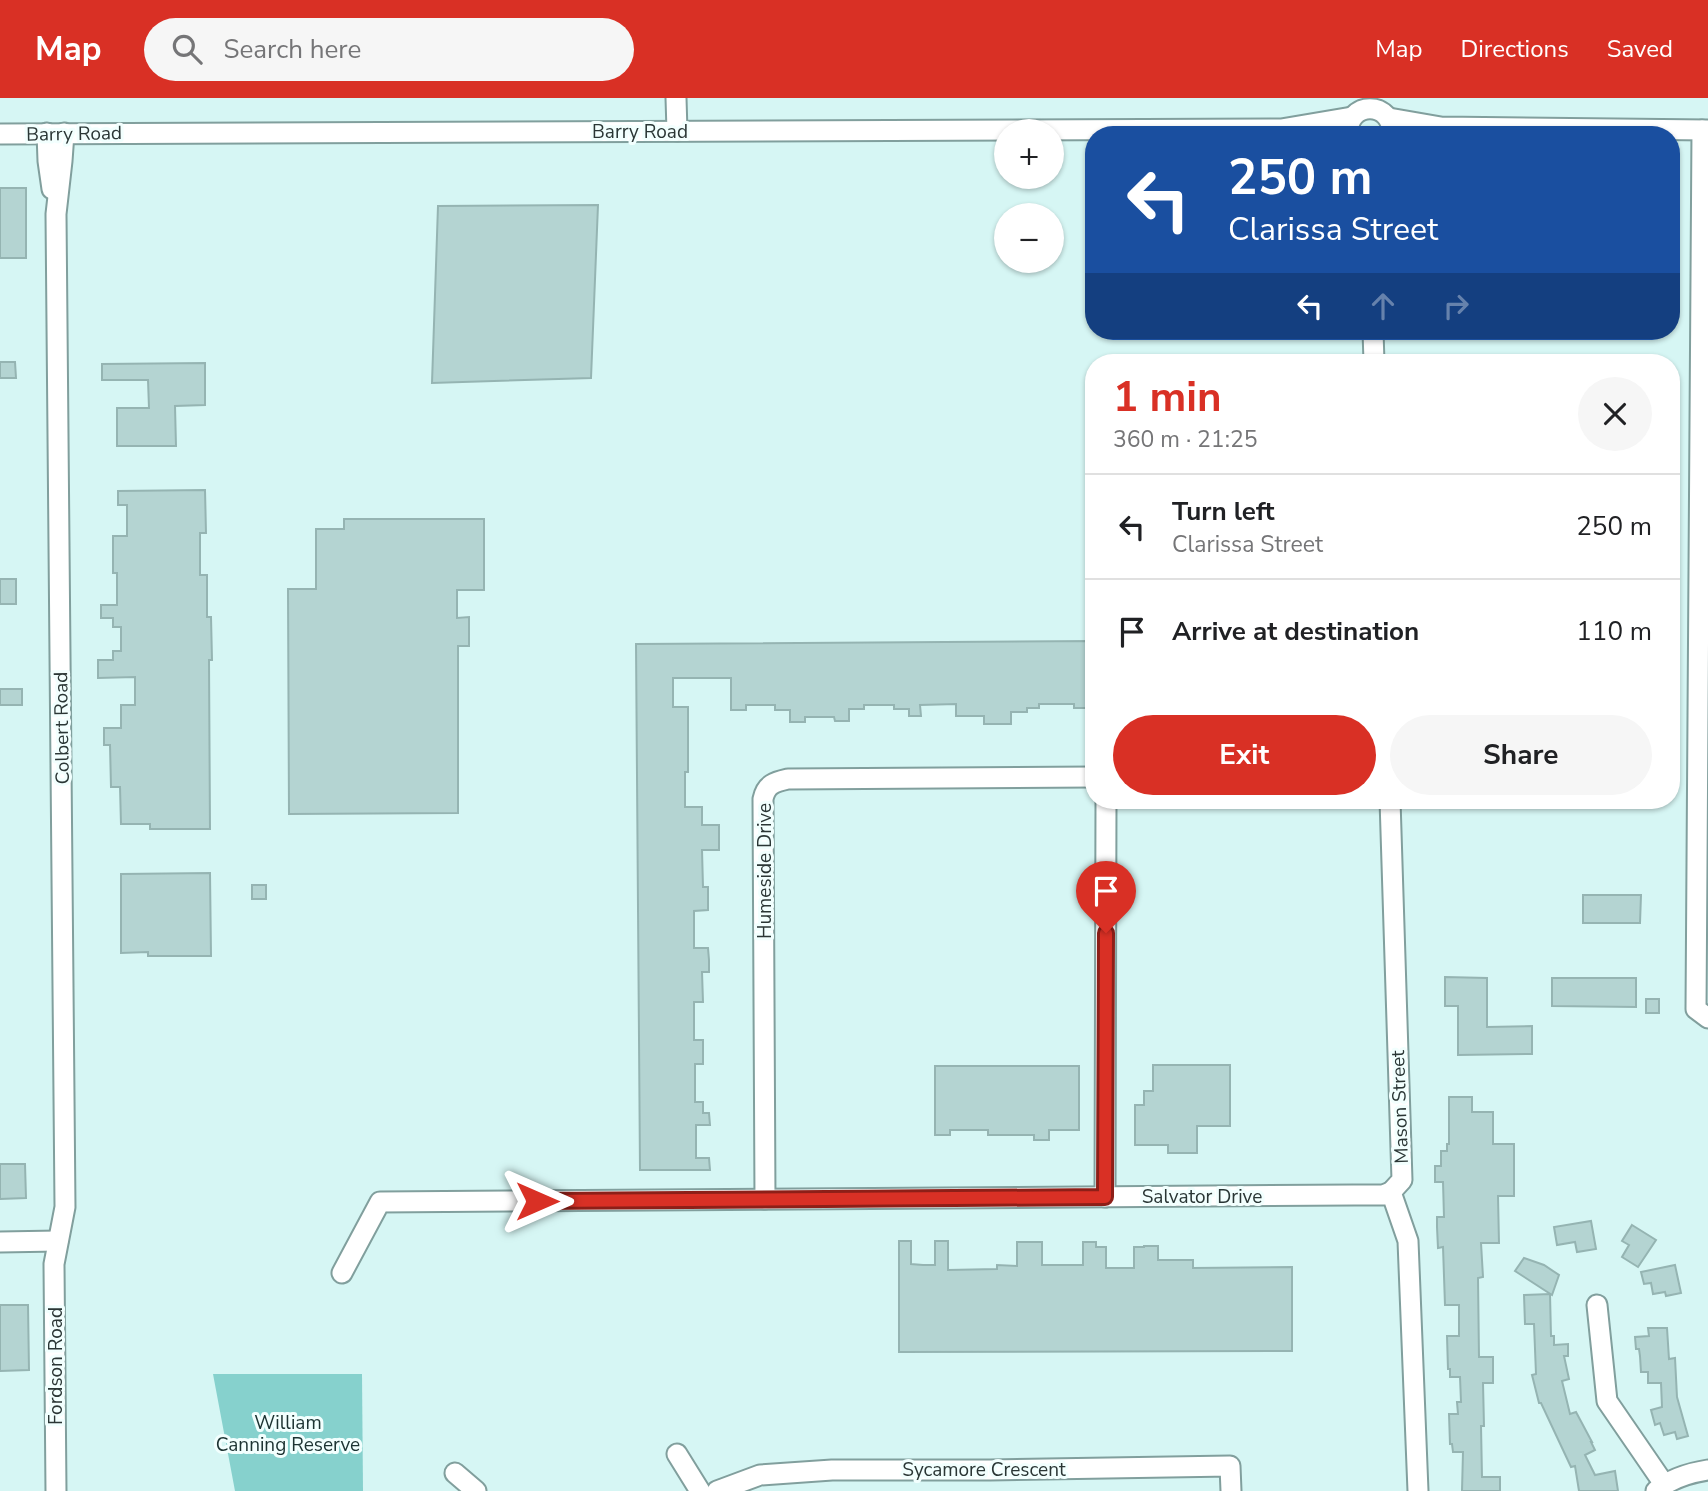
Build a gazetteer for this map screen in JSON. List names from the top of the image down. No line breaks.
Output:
{"streets":{"street":["Barry Road","Colbert Road","Humeside Drive","Mason Street","Salvator Drive","Fordson Road","Sycamore Crescent"]},"crossings":[["Barry Road","Colbert Road"],["Colbert Road","Fordson Road"],["Humeside Drive","Salvator Drive"],["Mason Street","Salvator Drive"]],"parks":["William Canning Reserve"],"page":{"header":"Map","search":"Search here","nav":["Map","Directions","Saved"],"map_buttons":["+","−"],"turn":["250 m","Clarissa Street"],"heading":["1 min","360 m · 21:25"],"list":[{"name":"Turn left","note":"Clarissa Street","value":"250 m"},{"name":"Arrive at destination","value":"110 m"}],"buttons":["Exit","Share"]}}
